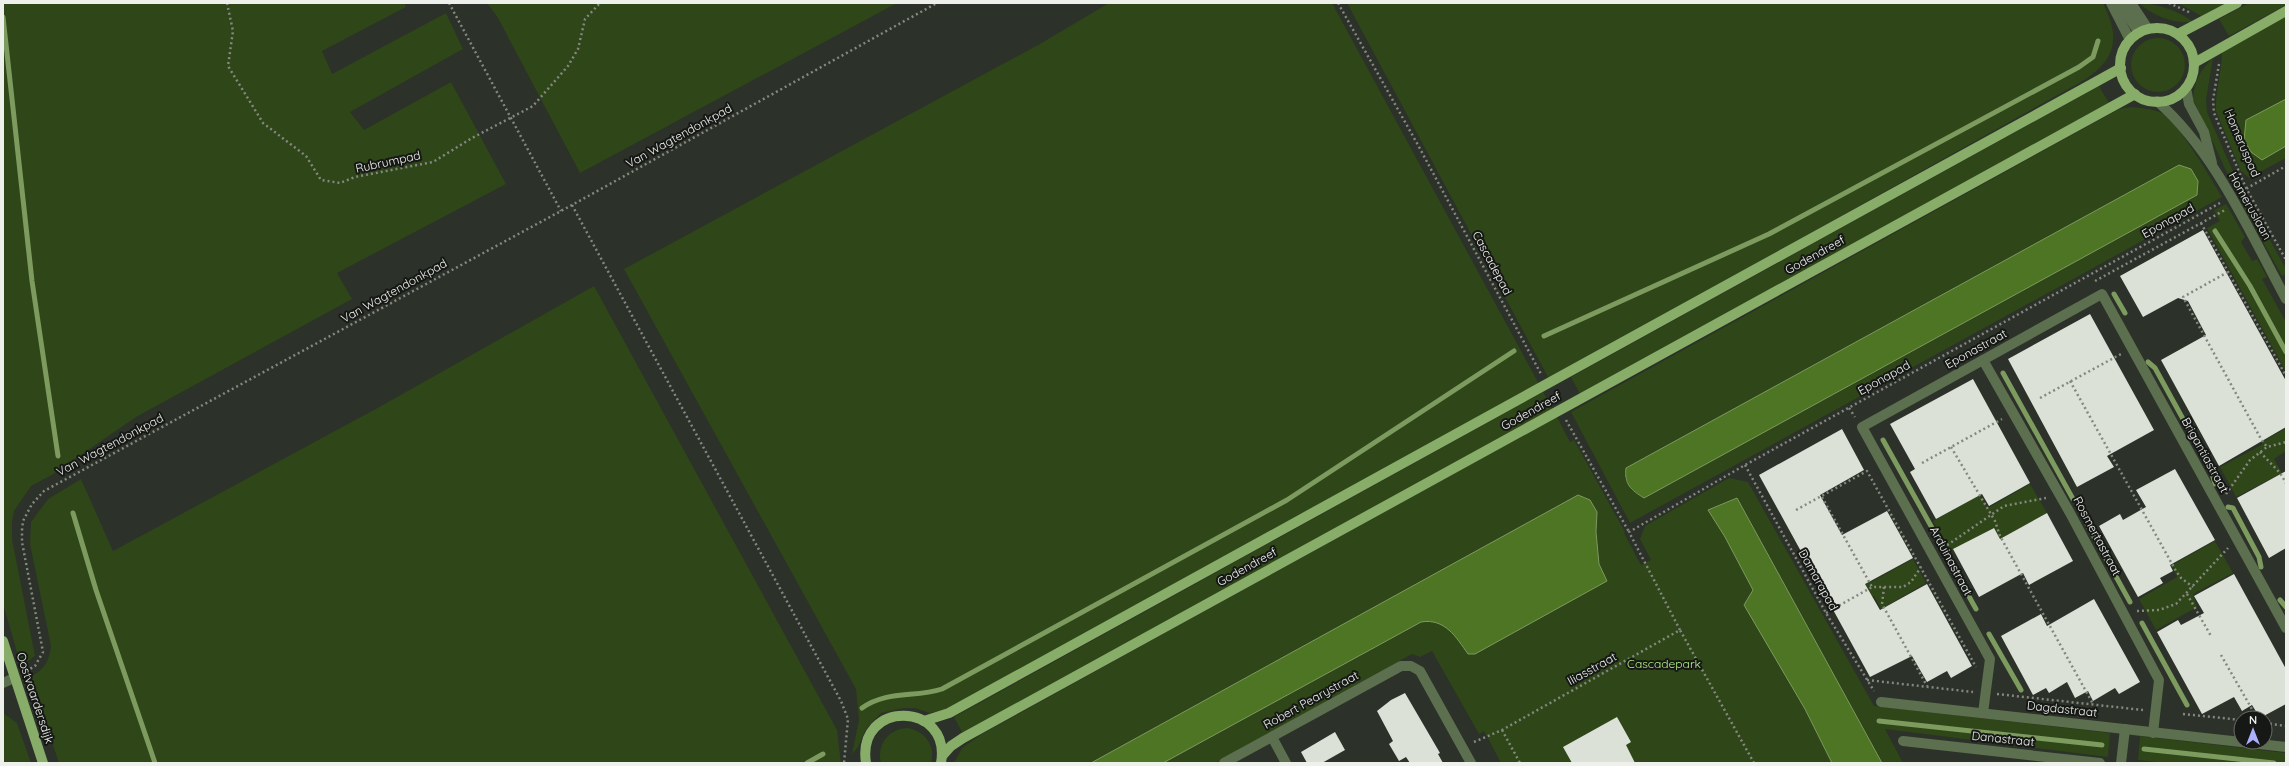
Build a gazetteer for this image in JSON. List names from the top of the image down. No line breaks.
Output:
{"streets":{"main road":["Godendreef","Oostvaardersdijk"],"street":["Homeruslaan","Eponastraat","Brigantiastraat","Rosmertastraat","Arduinastraat","Robert Pearystraat","Dagdastraat","Danastraat"],"path":["Van Wagtendonkpad","Homeruspad","Rubrumpad","Eponapad","Cascadepad","Damarapad","Iliasstraat"]},"crossings":[["Van Wagtendonkpad","Oostvaardersdijk"],["Homeruspad","Eponapad"],["Homeruslaan","Eponapad"],["Homeruslaan","Godendreef"],["Eponapad","Damarapad"],["Godendreef","Cascadepad"],["Eponastraat","Brigantiastraat"],["Eponastraat","Rosmertastraat"],["Eponastraat","Arduinastraat"],["Rosmertastraat","Dagdastraat"],["Arduinastraat","Dagdastraat"],["Damarapad","Dagdastraat"],["Iliasstraat","Robert Pearystraat"]],"parks":["Cascadepark"],"north":"top"}
